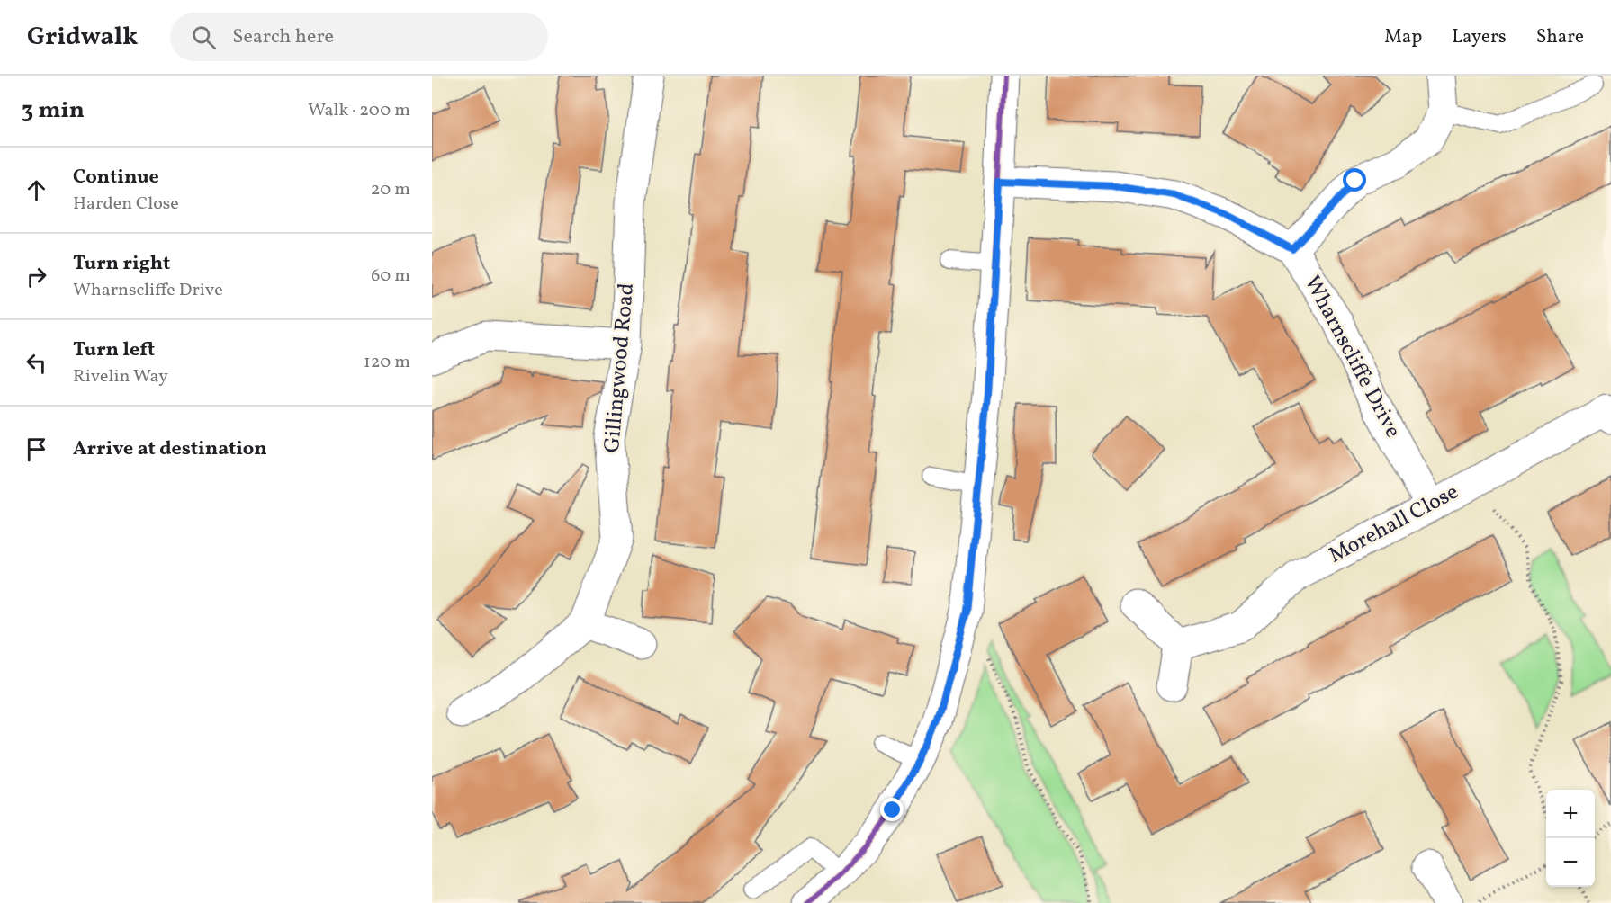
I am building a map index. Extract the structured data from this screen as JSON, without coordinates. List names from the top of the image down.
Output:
{
  "streets": {
    "street": ["Wharnscliffe Drive", "Gillingwood Road", "Morehall Close"]
  },
  "crossings": [
    ["Wharnscliffe Drive", "Morehall Close"]
  ],
  "page": {
    "header": "Gridwalk",
    "search": "Search here",
    "nav": ["Map", "Layers", "Share"],
    "heading": ["3 min", "Walk · 200 m"],
    "list": [
      ["Continue", "Harden Close", "20 m"],
      ["Turn right", "Wharnscliffe Drive", "60 m"],
      ["Turn left", "Rivelin Way", "120 m"],
      "Arrive at destination"
    ],
    "map_buttons": ["+", "−"]
  }
}
